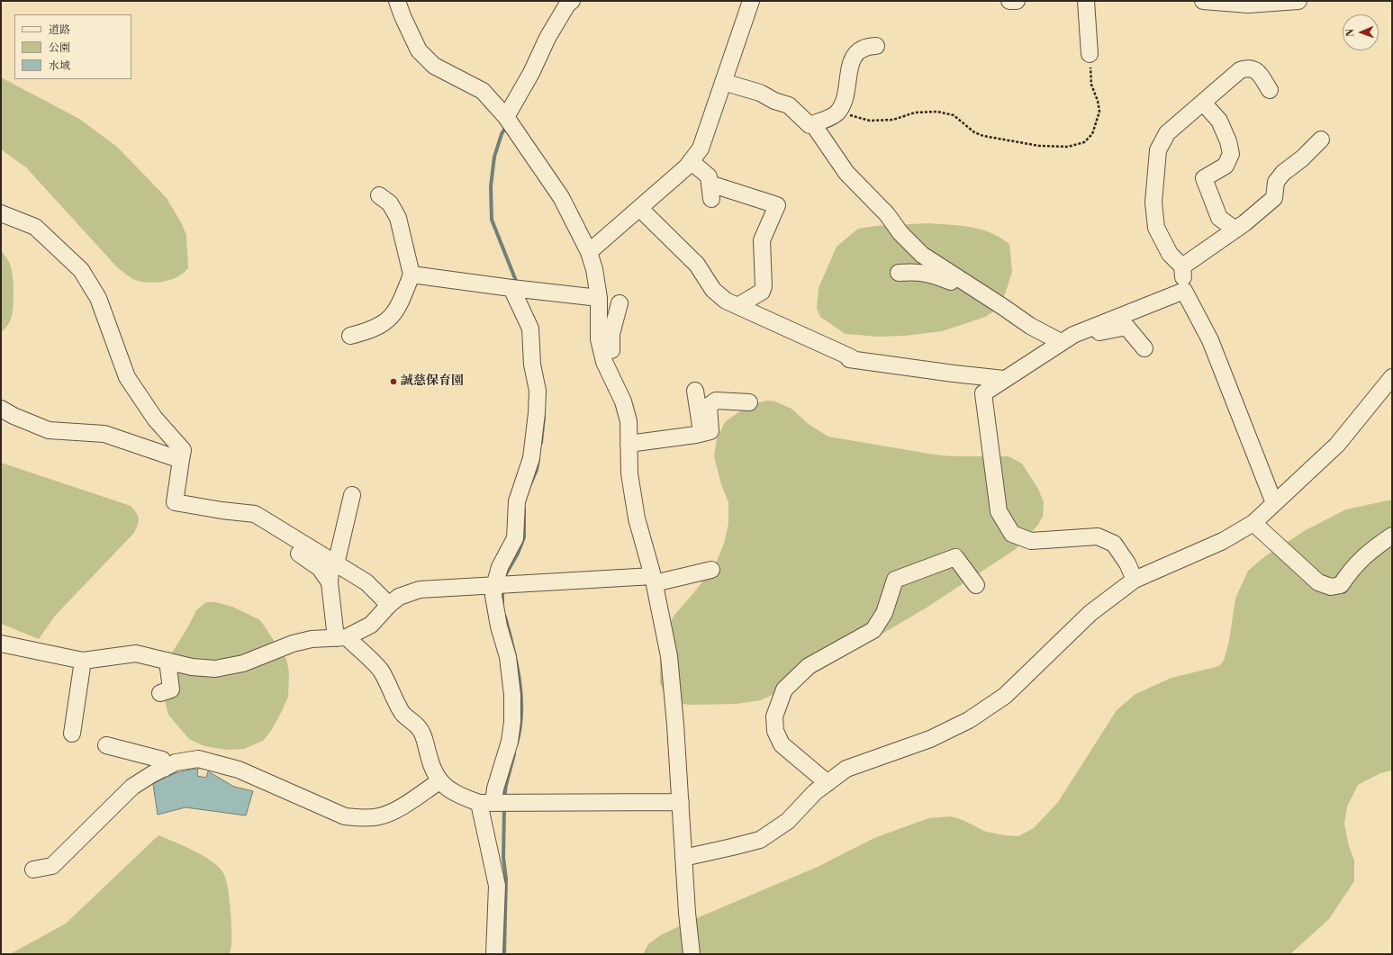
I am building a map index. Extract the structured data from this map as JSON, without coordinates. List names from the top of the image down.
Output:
{
  "places": ["誠慈保育園"],
  "legend": ["道路", "公園", "水域"],
  "north": "left"
}
